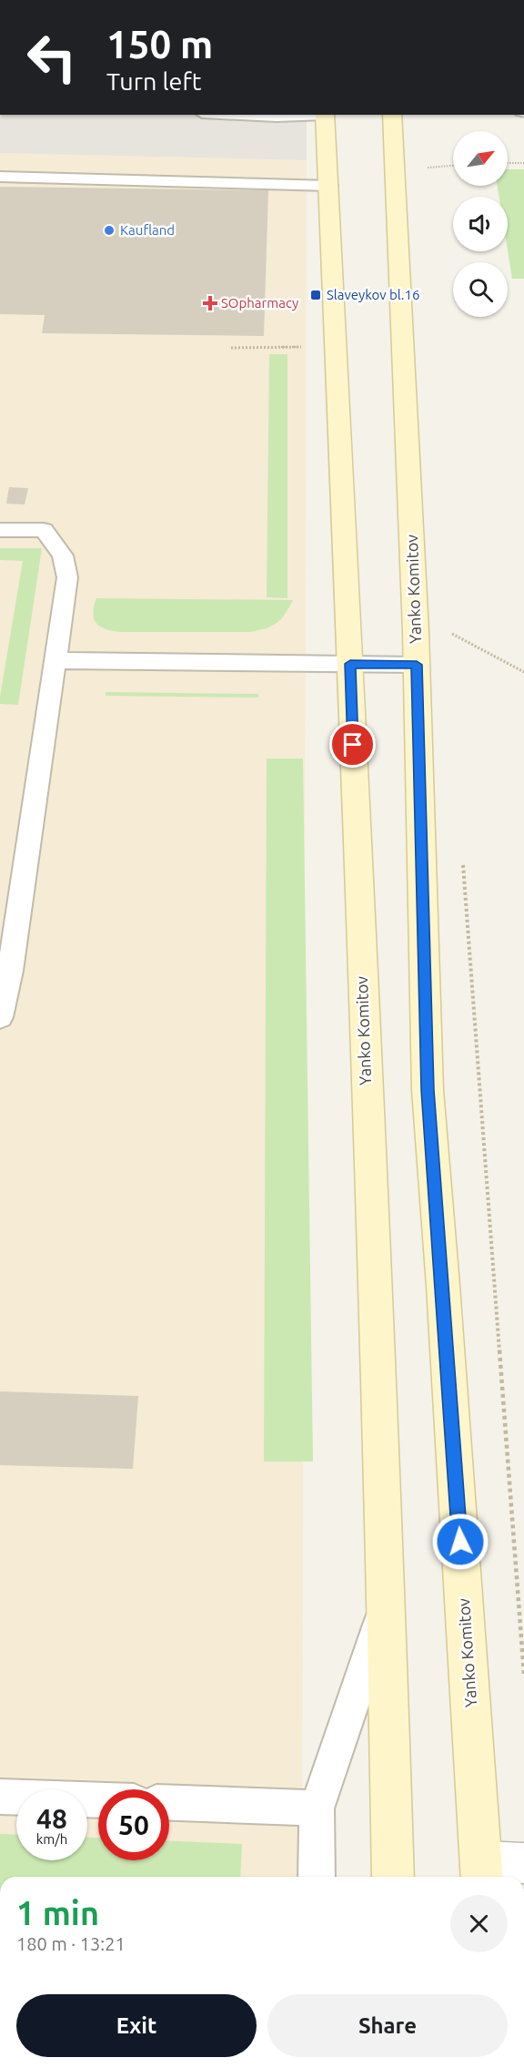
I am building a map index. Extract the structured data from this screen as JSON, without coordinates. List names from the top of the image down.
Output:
{
  "streets": {
    "main road": ["Yanko Komitov"]
  },
  "places": {
    "other": ["Kaufland"],
    "transit": ["Slaveykov bl.16"],
    "health": ["SOpharmacy"]
  },
  "north": "top right",
  "page": {
    "turn": ["150 m", "Turn left"],
    "speed": "48 km/h",
    "limit": "50",
    "heading": ["1 min", "180 m · 13:21"],
    "buttons": ["Exit", "Share"]
  }
}
